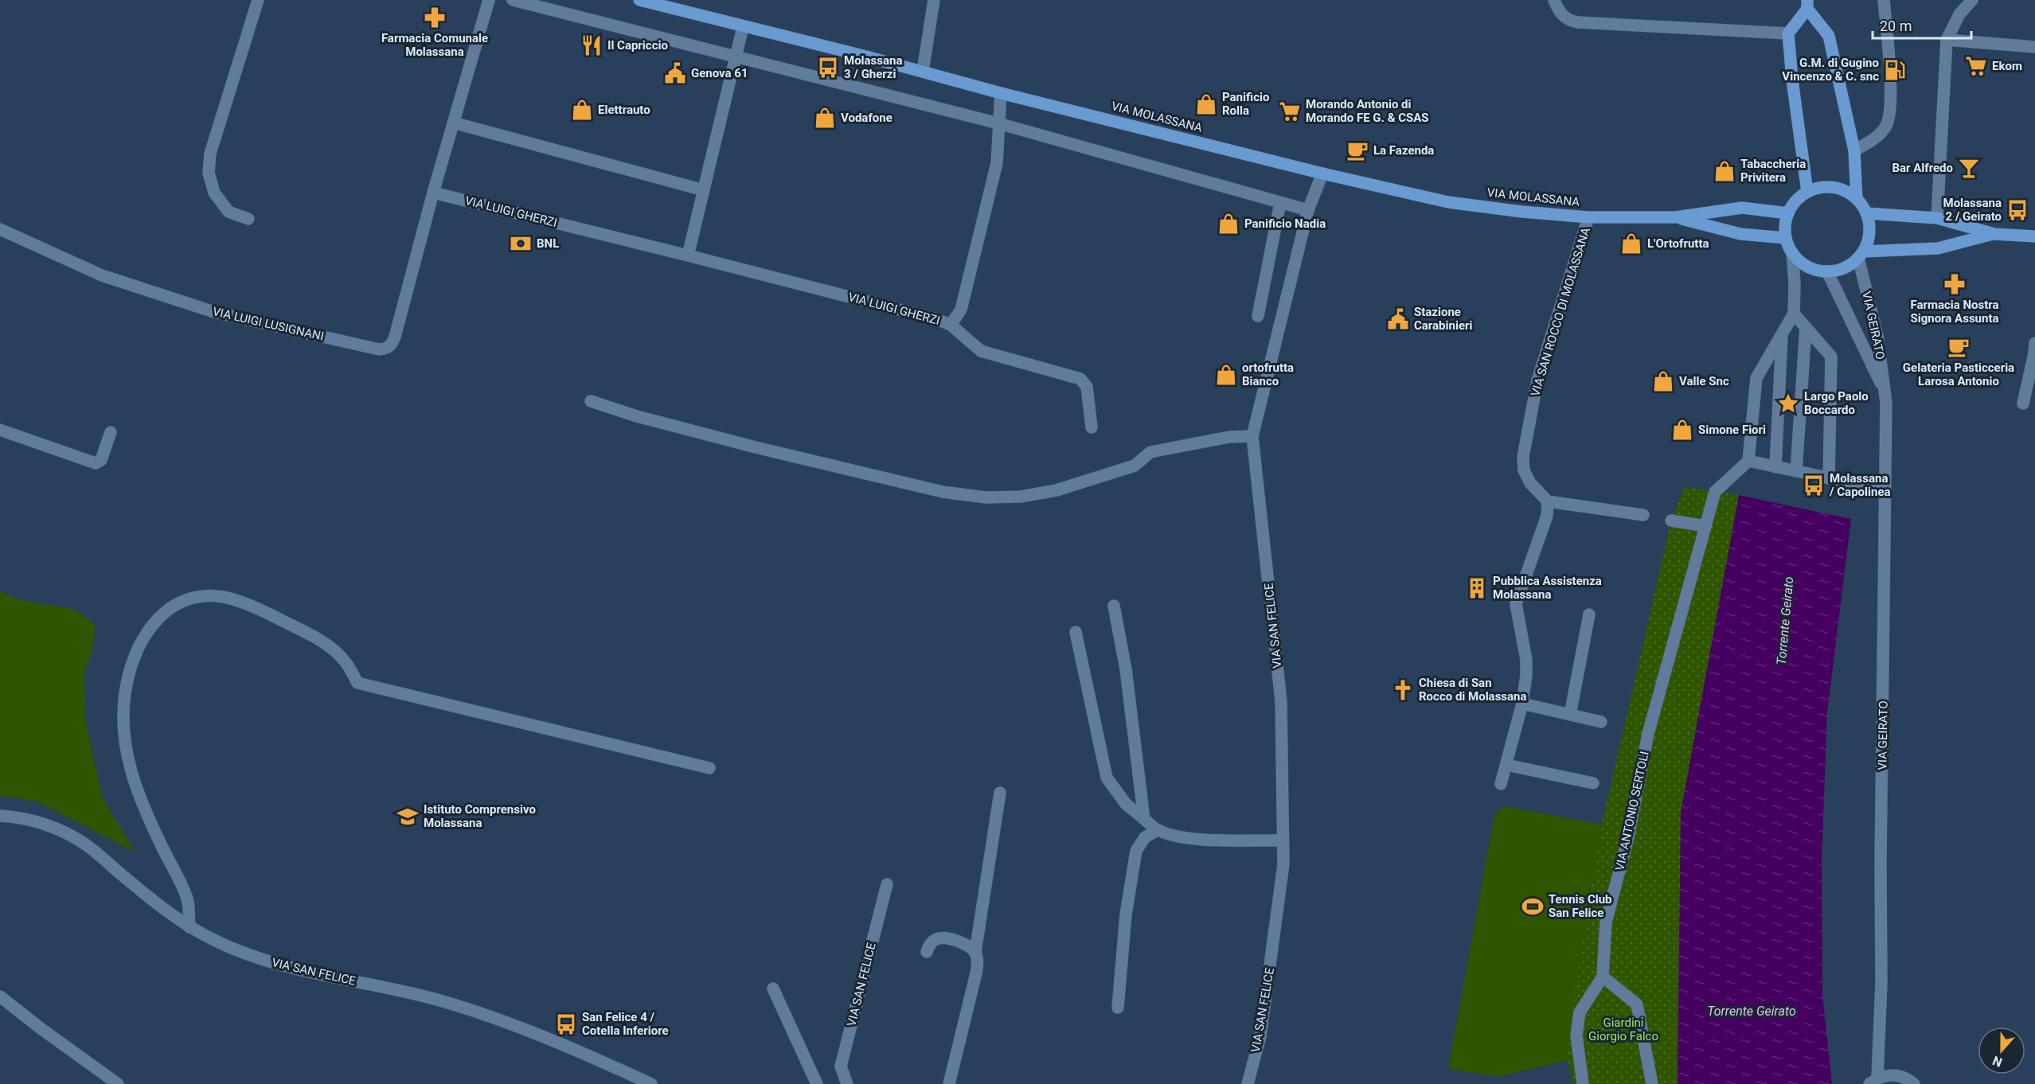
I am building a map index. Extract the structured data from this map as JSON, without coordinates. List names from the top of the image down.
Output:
{
  "streets": {
    "main road": ["VIA MOLASSANA"],
    "street": [
      "VIA LUIGI GHERZI",
      "VIA SAN ROCCO DI MOLASSANA",
      "VIA LUIGI LUSIGNANI",
      "VIA GEIRATO",
      "VIA SAN FELICE",
      "VIA ANTONIO SERTOLI"
    ]
  },
  "crossings": [
    ["VIA MOLASSANA", "VIA LUIGI GHERZI"],
    ["VIA MOLASSANA", "VIA SAN ROCCO DI MOLASSANA"],
    ["VIA MOLASSANA", "VIA GEIRATO"],
    ["VIA MOLASSANA", "VIA SAN FELICE"],
    ["VIA LUIGI GHERZI", "VIA LUIGI LUSIGNANI"]
  ],
  "water": ["Torrente Geirato"],
  "parks": ["Giardini Giorgio Falco"],
  "places": {
    "pharmacy": ["Farmacia Comunale Molassana", "Farmacia Nostra Signora Assunta"],
    "restaurant": ["Il Capriccio"],
    "supermarket": ["Ekom", "Morando Antonio di Morando FE G. & CSAS"],
    "bus stop": [
      "Molassana 3 / Gherzi",
      "Molassana 2 / Geirato",
      "Molassana / Capolinea",
      "San Felice 4 / Cotella Inferiore"
    ],
    "fuel station": ["G.M. di Gugino Vincenzo & C. snc"],
    "public building": ["Genova 61", "Stazione Carabinieri"],
    "shop": [
      "Panificio Rolla",
      "Elettrauto",
      "Vodafone",
      "Tabaccheria Privitera",
      "Panificio Nadia",
      "L'Ortofrutta",
      "ortofrutta Bianco",
      "Valle Snc",
      "Simone Fiori"
    ],
    "cafe": ["La Fazenda", "Gelateria Pasticceria Larosa Antonio"],
    "bar": ["Bar Alfredo"],
    "bank": ["BNL"],
    "place": ["Largo Paolo Boccardo"],
    "building": ["Pubblica Assistenza Molassana"],
    "church": ["Chiesa di San Rocco di Molassana"],
    "school or university": ["Istituto Comprensivo Molassana"],
    "sports": ["Tennis Club San Felice"]
  },
  "scale_bar": "20 m",
  "north": "bottom"
}
